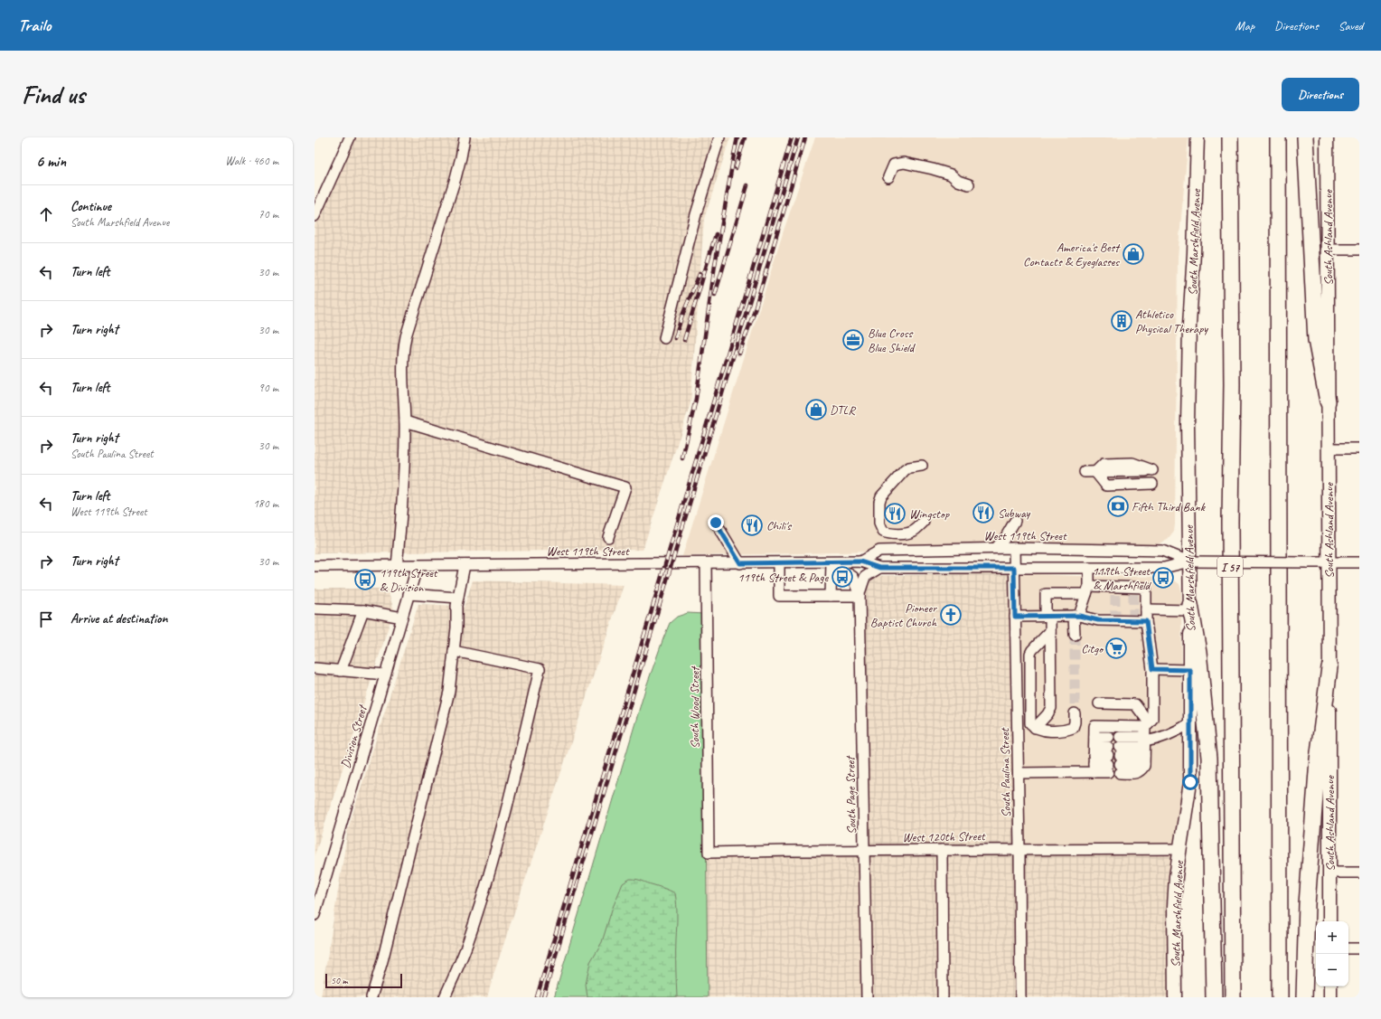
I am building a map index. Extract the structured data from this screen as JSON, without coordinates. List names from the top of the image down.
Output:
{
  "streets": {
    "highway": ["I 57"],
    "main road": ["South Ashland Avenue", "South Marshfield Avenue"],
    "street": [
      "West 119th Street",
      "South Wood Street",
      "Division Street",
      "South Paulina Street",
      "South Page Street",
      "West 120th Street"
    ]
  },
  "crossings": [
    ["South Ashland Avenue", "West 119th Street"],
    ["South Marshfield Avenue", "West 119th Street"],
    ["South Marshfield Avenue", "West 120th Street"],
    ["West 119th Street", "South Wood Street"],
    ["West 119th Street", "Division Street"],
    ["West 119th Street", "South Paulina Street"],
    ["West 119th Street", "South Page Street"],
    ["South Wood Street", "West 120th Street"],
    ["South Paulina Street", "West 120th Street"],
    ["South Page Street", "West 120th Street"]
  ],
  "places": {
    "shop": ["America's Best Contacts & Eyeglasses", "DTLR"],
    "building": ["Athletico Physical Therapy"],
    "office": ["Blue Cross Blue Shield"],
    "bank": ["Fifth Third Bank"],
    "restaurant": ["Subway", "Wingstop", "Chili's"],
    "bus stop": ["119th Street & Page", "119th Street & Marshfield", "119th Street & Division"],
    "church": ["Pioneer Baptist Church"],
    "supermarket": ["Citgo"]
  },
  "scale_bar": "50 m",
  "page": {
    "header": "Trailo",
    "nav": ["Map", "Directions", "Saved"],
    "buttons": "Directions",
    "title": "Find us",
    "heading": ["6 min", "Walk · 460 m"],
    "list": [
      ["Continue", "South Marshfield Avenue", "70 m"],
      ["Turn left", "30 m"],
      ["Turn right", "30 m"],
      ["Turn left", "90 m"],
      ["Turn right", "South Paulina Street", "30 m"],
      ["Turn left", "West 119th Street", "180 m"],
      ["Turn right", "30 m"],
      "Arrive at destination"
    ],
    "map_buttons": ["+", "−"],
    "scale": "50 m"
  }
}
